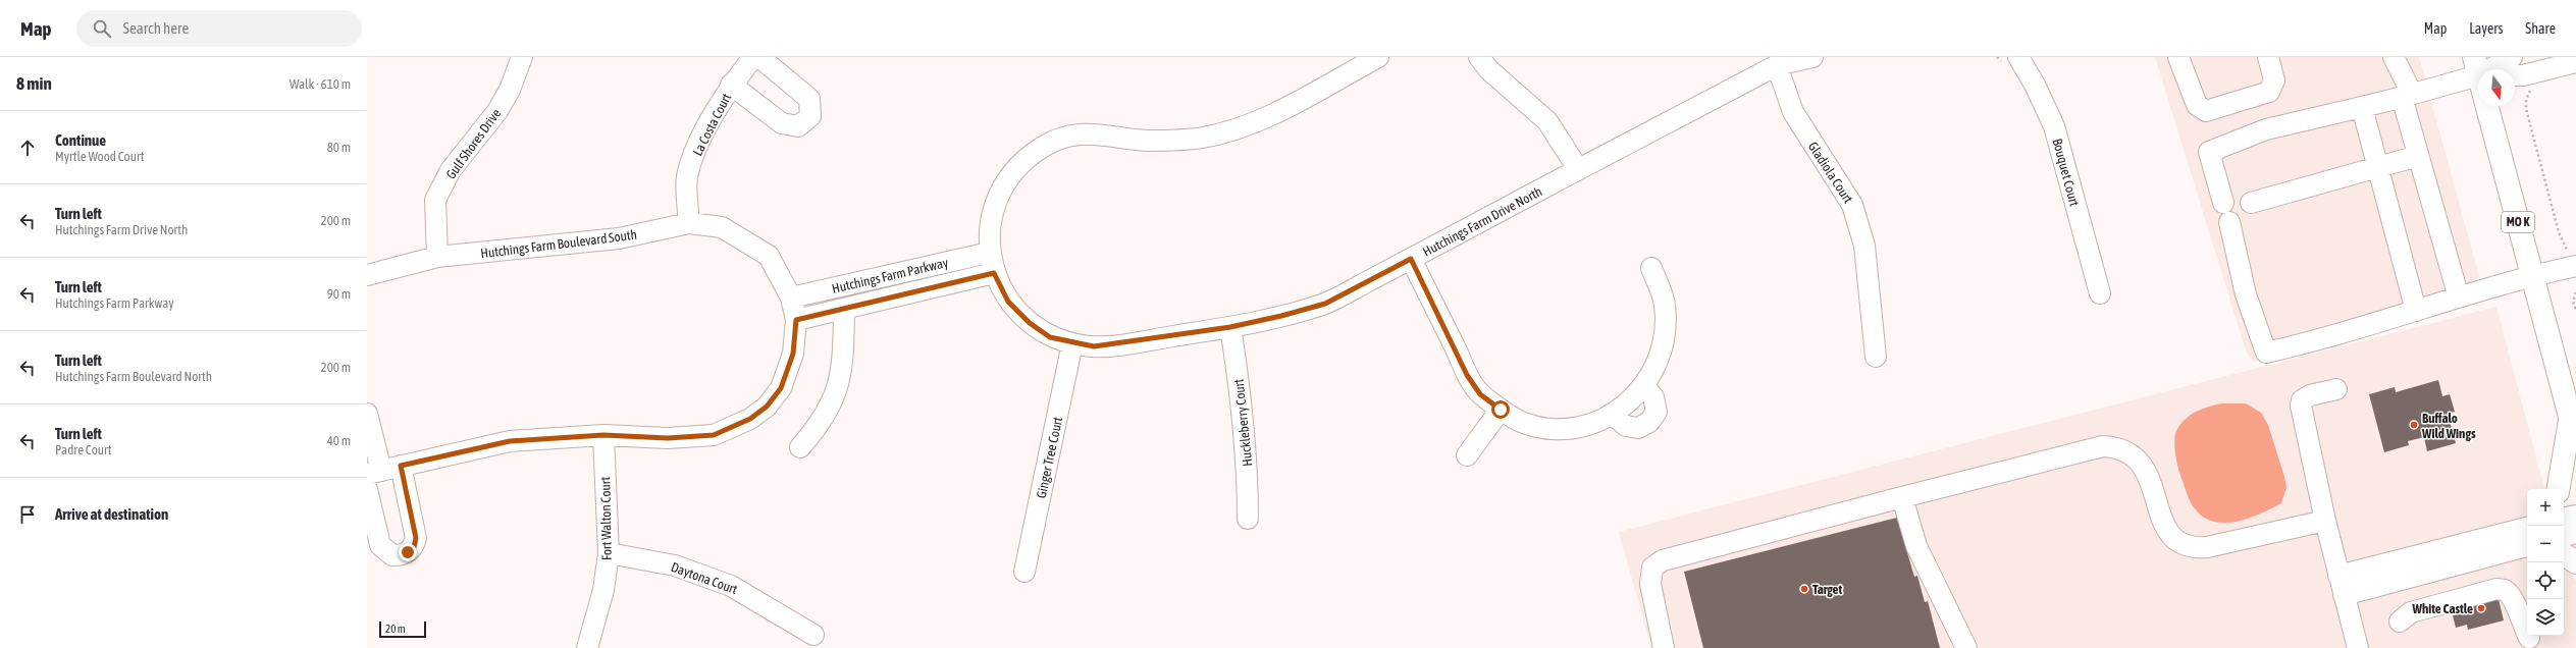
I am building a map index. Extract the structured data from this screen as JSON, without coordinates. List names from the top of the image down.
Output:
{
  "streets": {
    "main road": ["MO K"],
    "street": [
      "La Costa Court",
      "Gulf Shores Drive",
      "Gladiola Court",
      "Bouquet Court",
      "Hutchings Farm Drive North",
      "Hutchings Farm Boulevard South",
      "Hutchings Farm Parkway",
      "Huckleberry Court",
      "Ginger Tree Court",
      "Fort Walton Court",
      "Daytona Court"
    ]
  },
  "crossings": [
    ["La Costa Court", "Hutchings Farm Boulevard South"],
    ["Gulf Shores Drive", "Hutchings Farm Boulevard South"],
    ["Gladiola Court", "Hutchings Farm Drive North"],
    ["Hutchings Farm Drive North", "Hutchings Farm Parkway"],
    ["Hutchings Farm Drive North", "Huckleberry Court"],
    ["Hutchings Farm Drive North", "Ginger Tree Court"],
    ["Hutchings Farm Boulevard South", "Hutchings Farm Parkway"],
    ["Hutchings Farm Boulevard South", "Fort Walton Court"],
    ["Fort Walton Court", "Daytona Court"]
  ],
  "places": ["Buffalo Wild Wings", "Target", "White Castle"],
  "scale_bar": "20 m",
  "north": "bottom",
  "page": {
    "header": "Map",
    "search": "Search here",
    "nav": ["Map", "Layers", "Share"],
    "heading": ["8 min", "Walk · 610 m"],
    "list": [
      ["Continue", "Myrtle Wood Court", "80 m"],
      ["Turn left", "Hutchings Farm Drive North", "200 m"],
      ["Turn left", "Hutchings Farm Parkway", "90 m"],
      ["Turn left", "Hutchings Farm Boulevard North", "200 m"],
      ["Turn left", "Padre Court", "40 m"],
      "Arrive at destination"
    ],
    "map_buttons": ["+", "−"],
    "scale": "20 m"
  }
}
